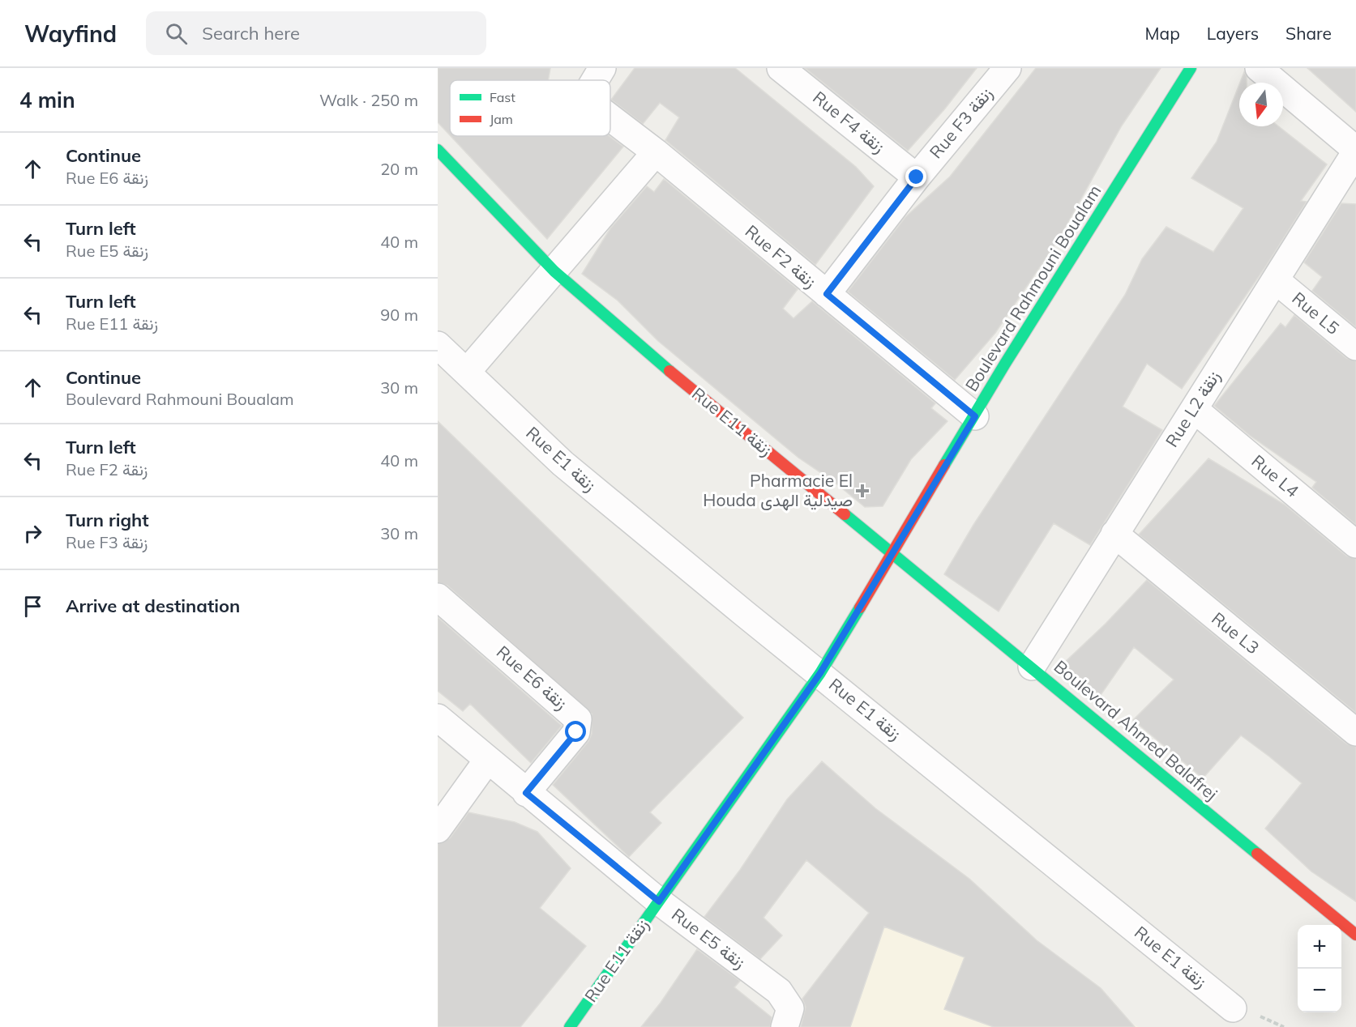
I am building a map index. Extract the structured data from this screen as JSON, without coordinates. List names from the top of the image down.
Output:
{
  "streets": {
    "street": [
      "Rue F4 زنقة",
      "Rue F3 زنقة",
      "Rue F2 زنقة",
      "Boulevard Rahmouni Boualam",
      "Rue L5",
      "Rue L2 زنقة",
      "Rue E11 زنقة",
      "Rue E1 زنقة",
      "Rue L4",
      "Rue L3",
      "Rue E6 زنقة",
      "Boulevard Ahmed Balafrej",
      "Rue E5 زنقة"
    ]
  },
  "crossings": [
    ["Rue F4 زنقة", "Rue F3 زنقة"],
    ["Rue F3 زنقة", "Rue F2 زنقة"],
    ["Rue F2 زنقة", "Boulevard Rahmouni Boualam"],
    ["Boulevard Rahmouni Boualam", "Rue E11 زنقة"],
    ["Boulevard Rahmouni Boualam", "Boulevard Ahmed Balafrej"],
    ["Rue L5", "Rue L2 زنقة"],
    ["Rue L2 زنقة", "Rue L4"],
    ["Rue L2 زنقة", "Rue L3"],
    ["Rue L2 زنقة", "Boulevard Ahmed Balafrej"],
    ["Rue E11 زنقة", "Rue E1 زنقة"],
    ["Rue E11 زنقة", "Boulevard Ahmed Balafrej"],
    ["Rue E11 زنقة", "Rue E5 زنقة"],
    ["Rue E6 زنقة", "Rue E5 زنقة"]
  ],
  "places": {
    "health": ["Pharmacie El Houda صيدلية الهدى"]
  },
  "legend": ["Fast", "Jam"],
  "north": "bottom",
  "page": {
    "header": "Wayfind",
    "search": "Search here",
    "nav": ["Map", "Layers", "Share"],
    "heading": ["4 min", "Walk · 250 m"],
    "list": [
      ["Continue", "Rue E6 زنقة", "20 m"],
      ["Turn left", "Rue E5 زنقة", "40 m"],
      ["Turn left", "Rue E11 زنقة", "90 m"],
      ["Continue", "Boulevard Rahmouni Boualam", "30 m"],
      ["Turn left", "Rue F2 زنقة", "40 m"],
      ["Turn right", "Rue F3 زنقة", "30 m"],
      "Arrive at destination"
    ],
    "map_buttons": ["+", "−"]
  }
}
